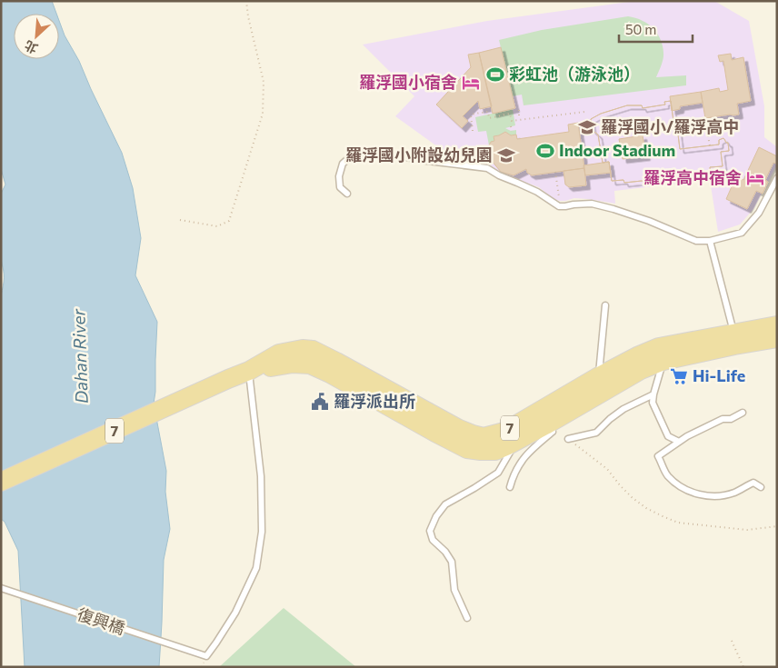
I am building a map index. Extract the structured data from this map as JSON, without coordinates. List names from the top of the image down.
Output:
{
  "streets": {
    "main road": ["7"],
    "lane": ["復興橋"]
  },
  "crossings": [
    ["7", "復興橋"]
  ],
  "water": ["Dahan River"],
  "places": {
    "sports": ["彩虹池（游泳池）", "Indoor Stadium"],
    "hotel": ["羅浮國小宿舍", "羅浮高中宿舍"],
    "school or university": ["羅浮國小/羅浮高中", "羅浮國小附設幼兒園"],
    "supermarket": ["Hi-Life"],
    "public building": ["羅浮派出所"]
  },
  "scale_bar": "50 m",
  "north": "bottom left"
}
